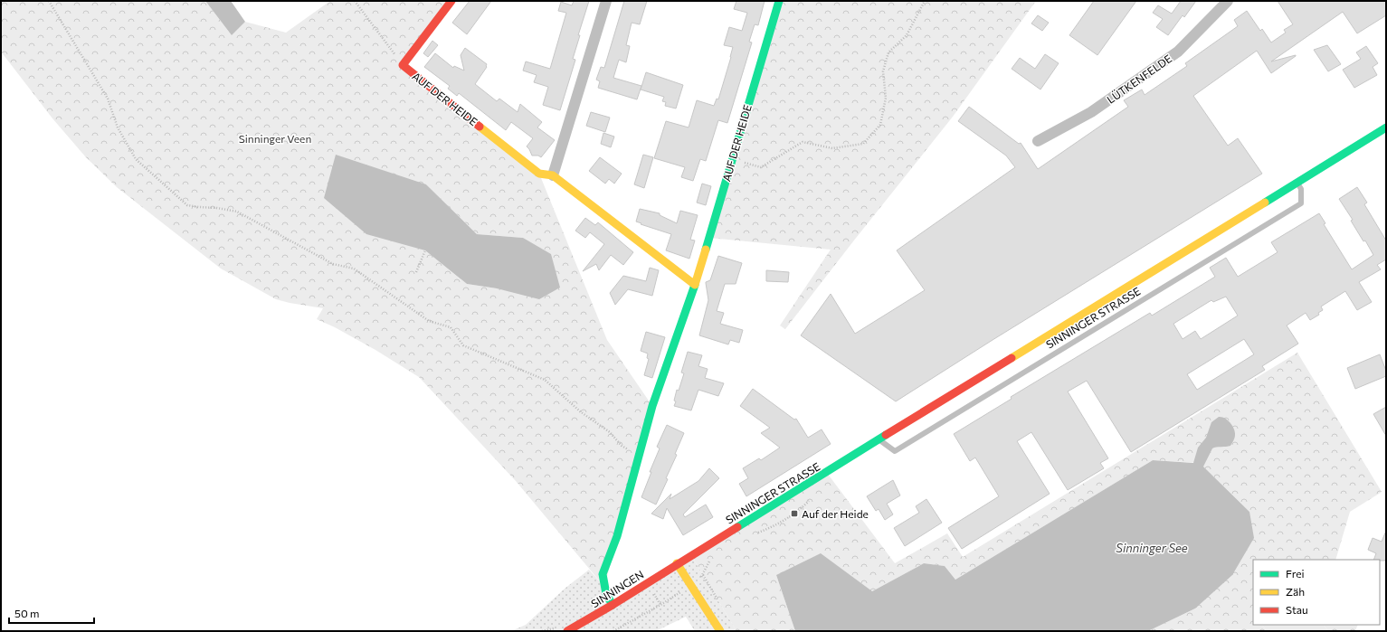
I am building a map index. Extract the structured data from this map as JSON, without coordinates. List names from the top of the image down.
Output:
{
  "streets": {
    "street": [
      "LÜTKENFELDE",
      "AUF DER HEIDE",
      "SINNINGER STRASSE",
      "SINNINGEN"
    ]
  },
  "crossings": [
    ["AUF DER HEIDE", "SINNINGEN"],
    ["SINNINGER STRASSE", "SINNINGEN"]
  ],
  "water": ["Sinninger See"],
  "parks": ["Sinninger Veen"],
  "places": {
    "transit": ["Auf der Heide"]
  },
  "legend": ["Frei", "Zäh", "Stau"],
  "scale_bar": "50 m"
}
